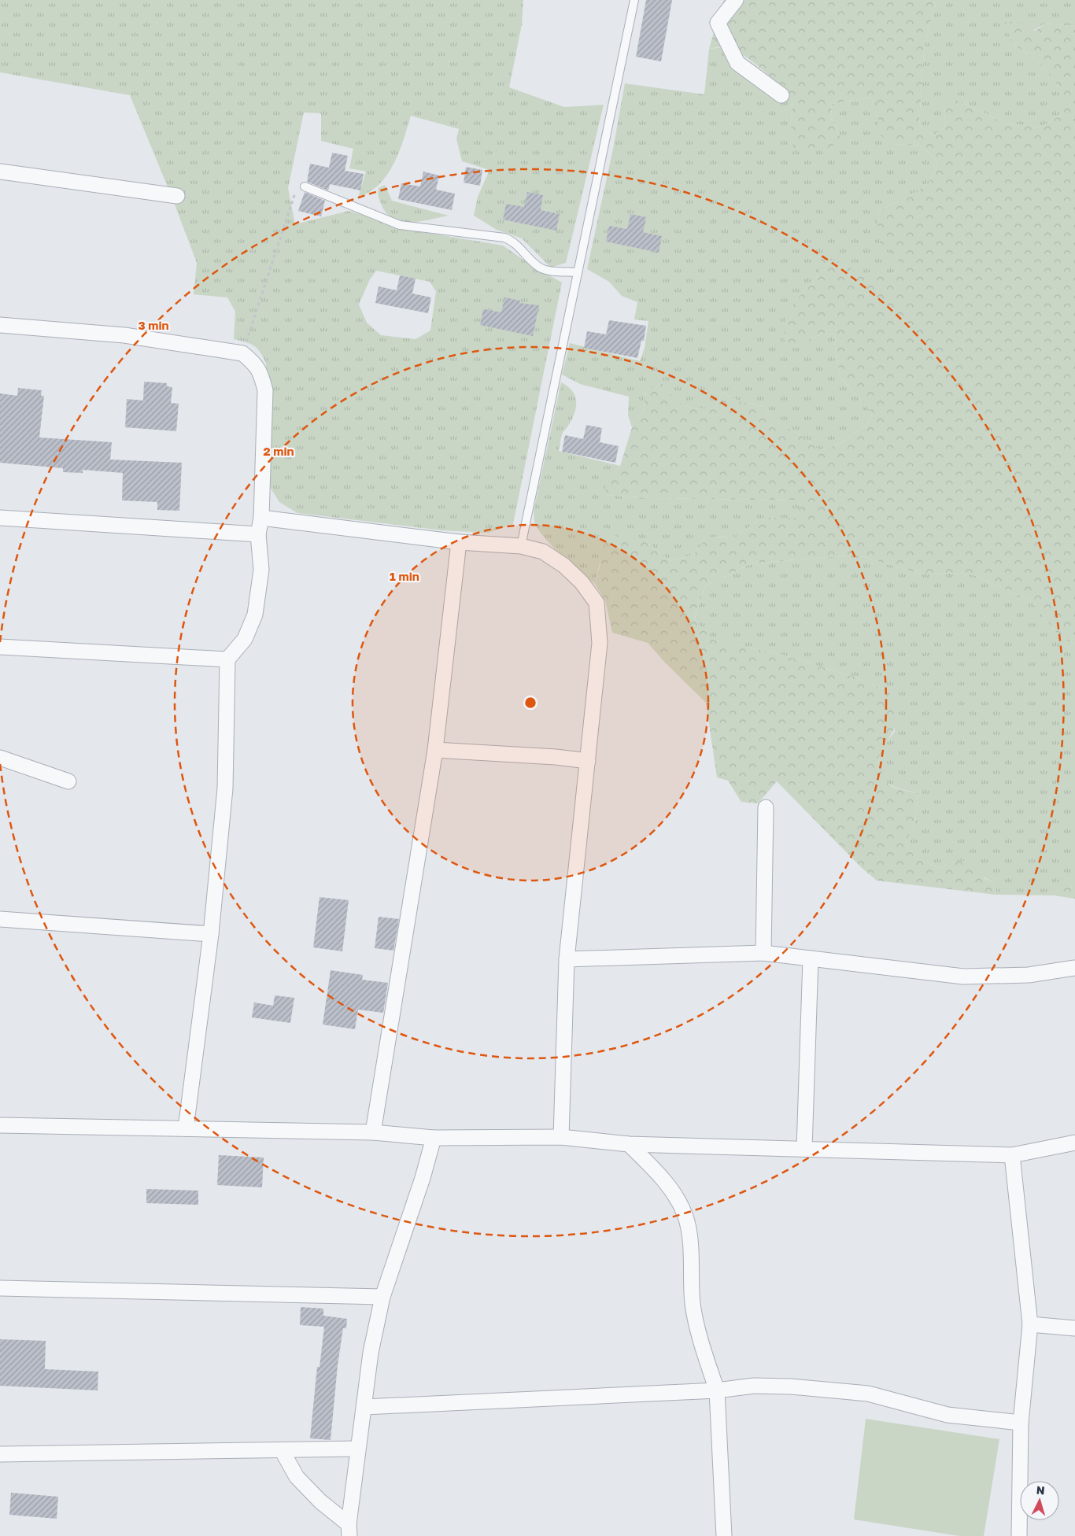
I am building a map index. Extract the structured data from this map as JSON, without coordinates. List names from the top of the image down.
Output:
{
  "north": "top",
  "rings": ["3 min", "2 min", "1 min"]
}
